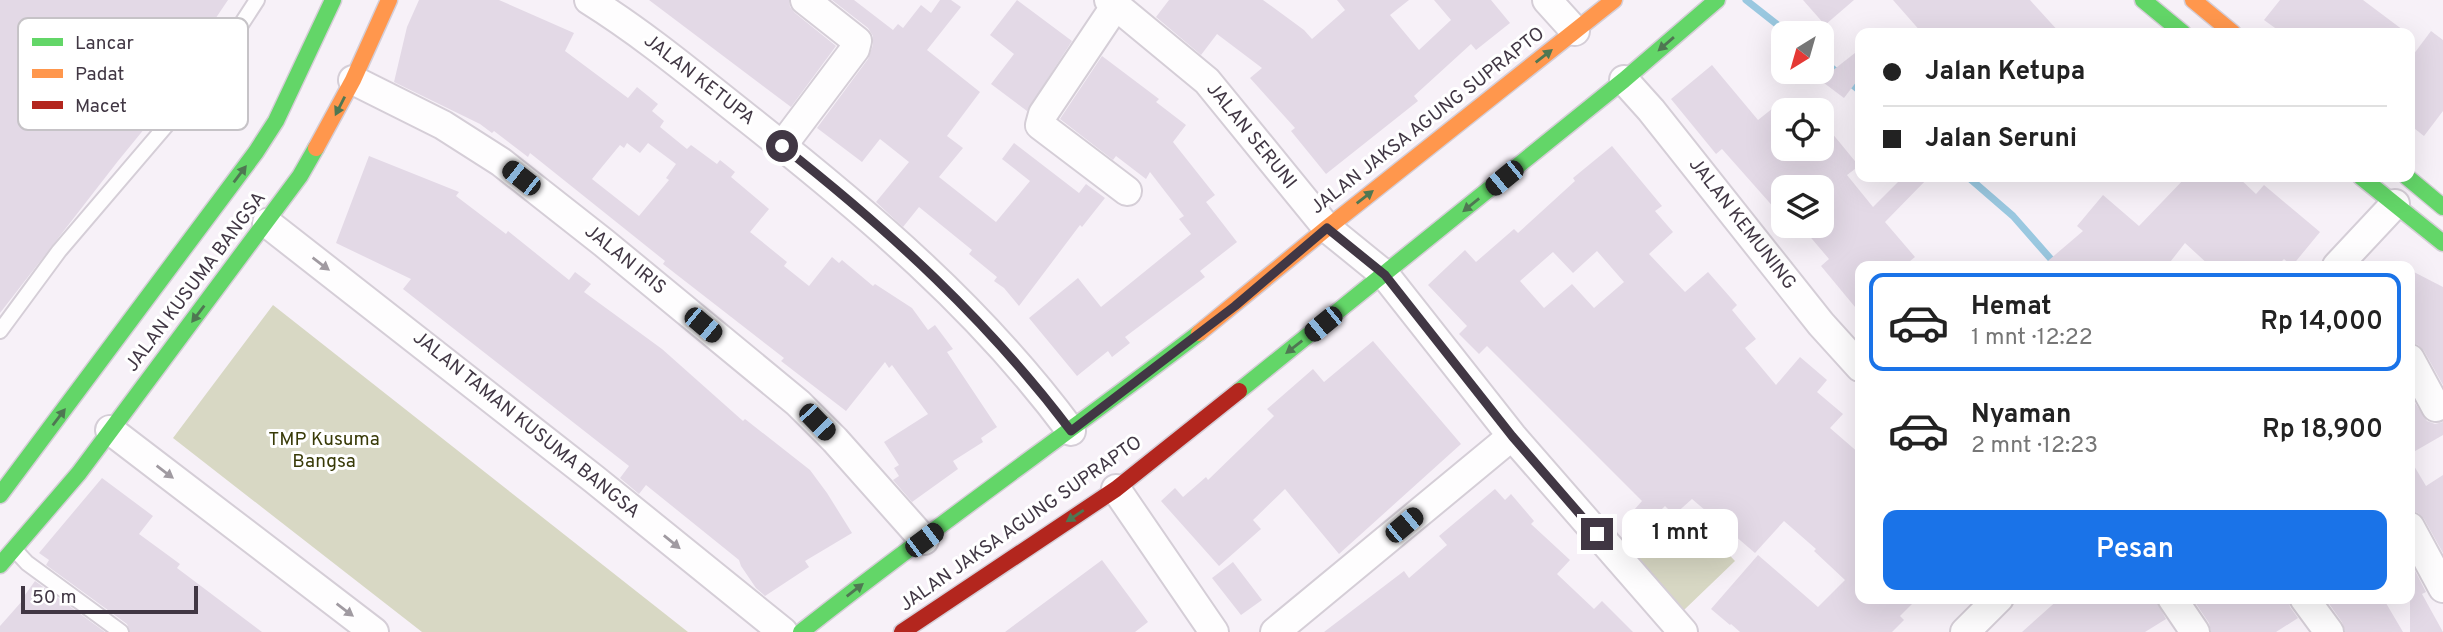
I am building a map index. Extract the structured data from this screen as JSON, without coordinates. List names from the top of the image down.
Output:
{
  "streets": {
    "main road": ["JALAN JAKSA AGUNG SUPRAPTO", "JALAN KUSUMA BANGSA"],
    "street": [
      "JALAN KETUPA",
      "JALAN SERUNI",
      "JALAN KEMUNING",
      "JALAN IRIS",
      "JALAN TAMAN KUSUMA BANGSA"
    ]
  },
  "crossings": [
    ["JALAN KETUPA", "JALAN JAKSA AGUNG SUPRAPTO"],
    ["JALAN JAKSA AGUNG SUPRAPTO", "JALAN SERUNI"],
    ["JALAN JAKSA AGUNG SUPRAPTO", "JALAN KEMUNING"],
    ["JALAN JAKSA AGUNG SUPRAPTO", "JALAN IRIS"],
    ["JALAN IRIS", "JALAN KUSUMA BANGSA"],
    ["JALAN KUSUMA BANGSA", "JALAN TAMAN KUSUMA BANGSA"]
  ],
  "one_way": ["JALAN TAMAN KUSUMA BANGSA"],
  "parks": ["TMP Kusuma Bangsa"],
  "legend": ["Lancar", "Padat", "Macet"],
  "scale_bar": "50 m",
  "north": "bottom left",
  "page": {
    "banner": ["Jalan Ketupa", "Jalan Seruni"],
    "list": [
      {
        "name": "Hemat",
        "note": "1 mnt · 12:22",
        "value": "Rp 14,000"
      },
      {
        "name": "Nyaman",
        "note": "2 mnt · 12:23",
        "value": "Rp 18,900"
      }
    ],
    "buttons": "Pesan",
    "bubble": "1 mnt",
    "scale": "50 m"
  }
}
